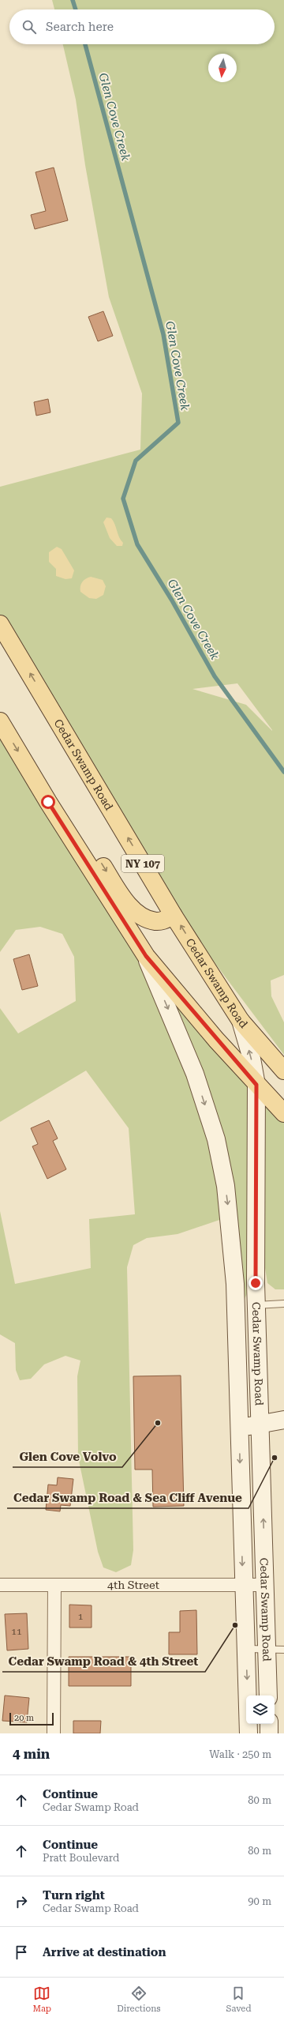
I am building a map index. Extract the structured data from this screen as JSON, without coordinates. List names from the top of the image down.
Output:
{
  "streets": {
    "main road": ["Cedar Swamp Road", "NY 107"],
    "street": ["4th Street"]
  },
  "crossings": [
    ["Cedar Swamp Road", "NY 107"],
    ["Cedar Swamp Road", "4th Street"]
  ],
  "water": ["Glen Cove Creek"],
  "places": ["Glen Cove Volvo", "Cedar Swamp Road & Sea Cliff Avenue", "Cedar Swamp Road & 4th Street"],
  "house_numbers": ["1", "11"],
  "scale_bar": "20 m",
  "north": "bottom",
  "page": {
    "search": "Search here",
    "scale": "20 m",
    "heading": ["4 min", "Walk · 250 m"],
    "list": [
      ["Continue", "Cedar Swamp Road", "80 m"],
      ["Continue", "Pratt Boulevard", "80 m"],
      ["Turn right", "Cedar Swamp Road", "90 m"],
      "Arrive at destination"
    ],
    "nav": ["Map", "Directions", "Saved"]
  }
}
